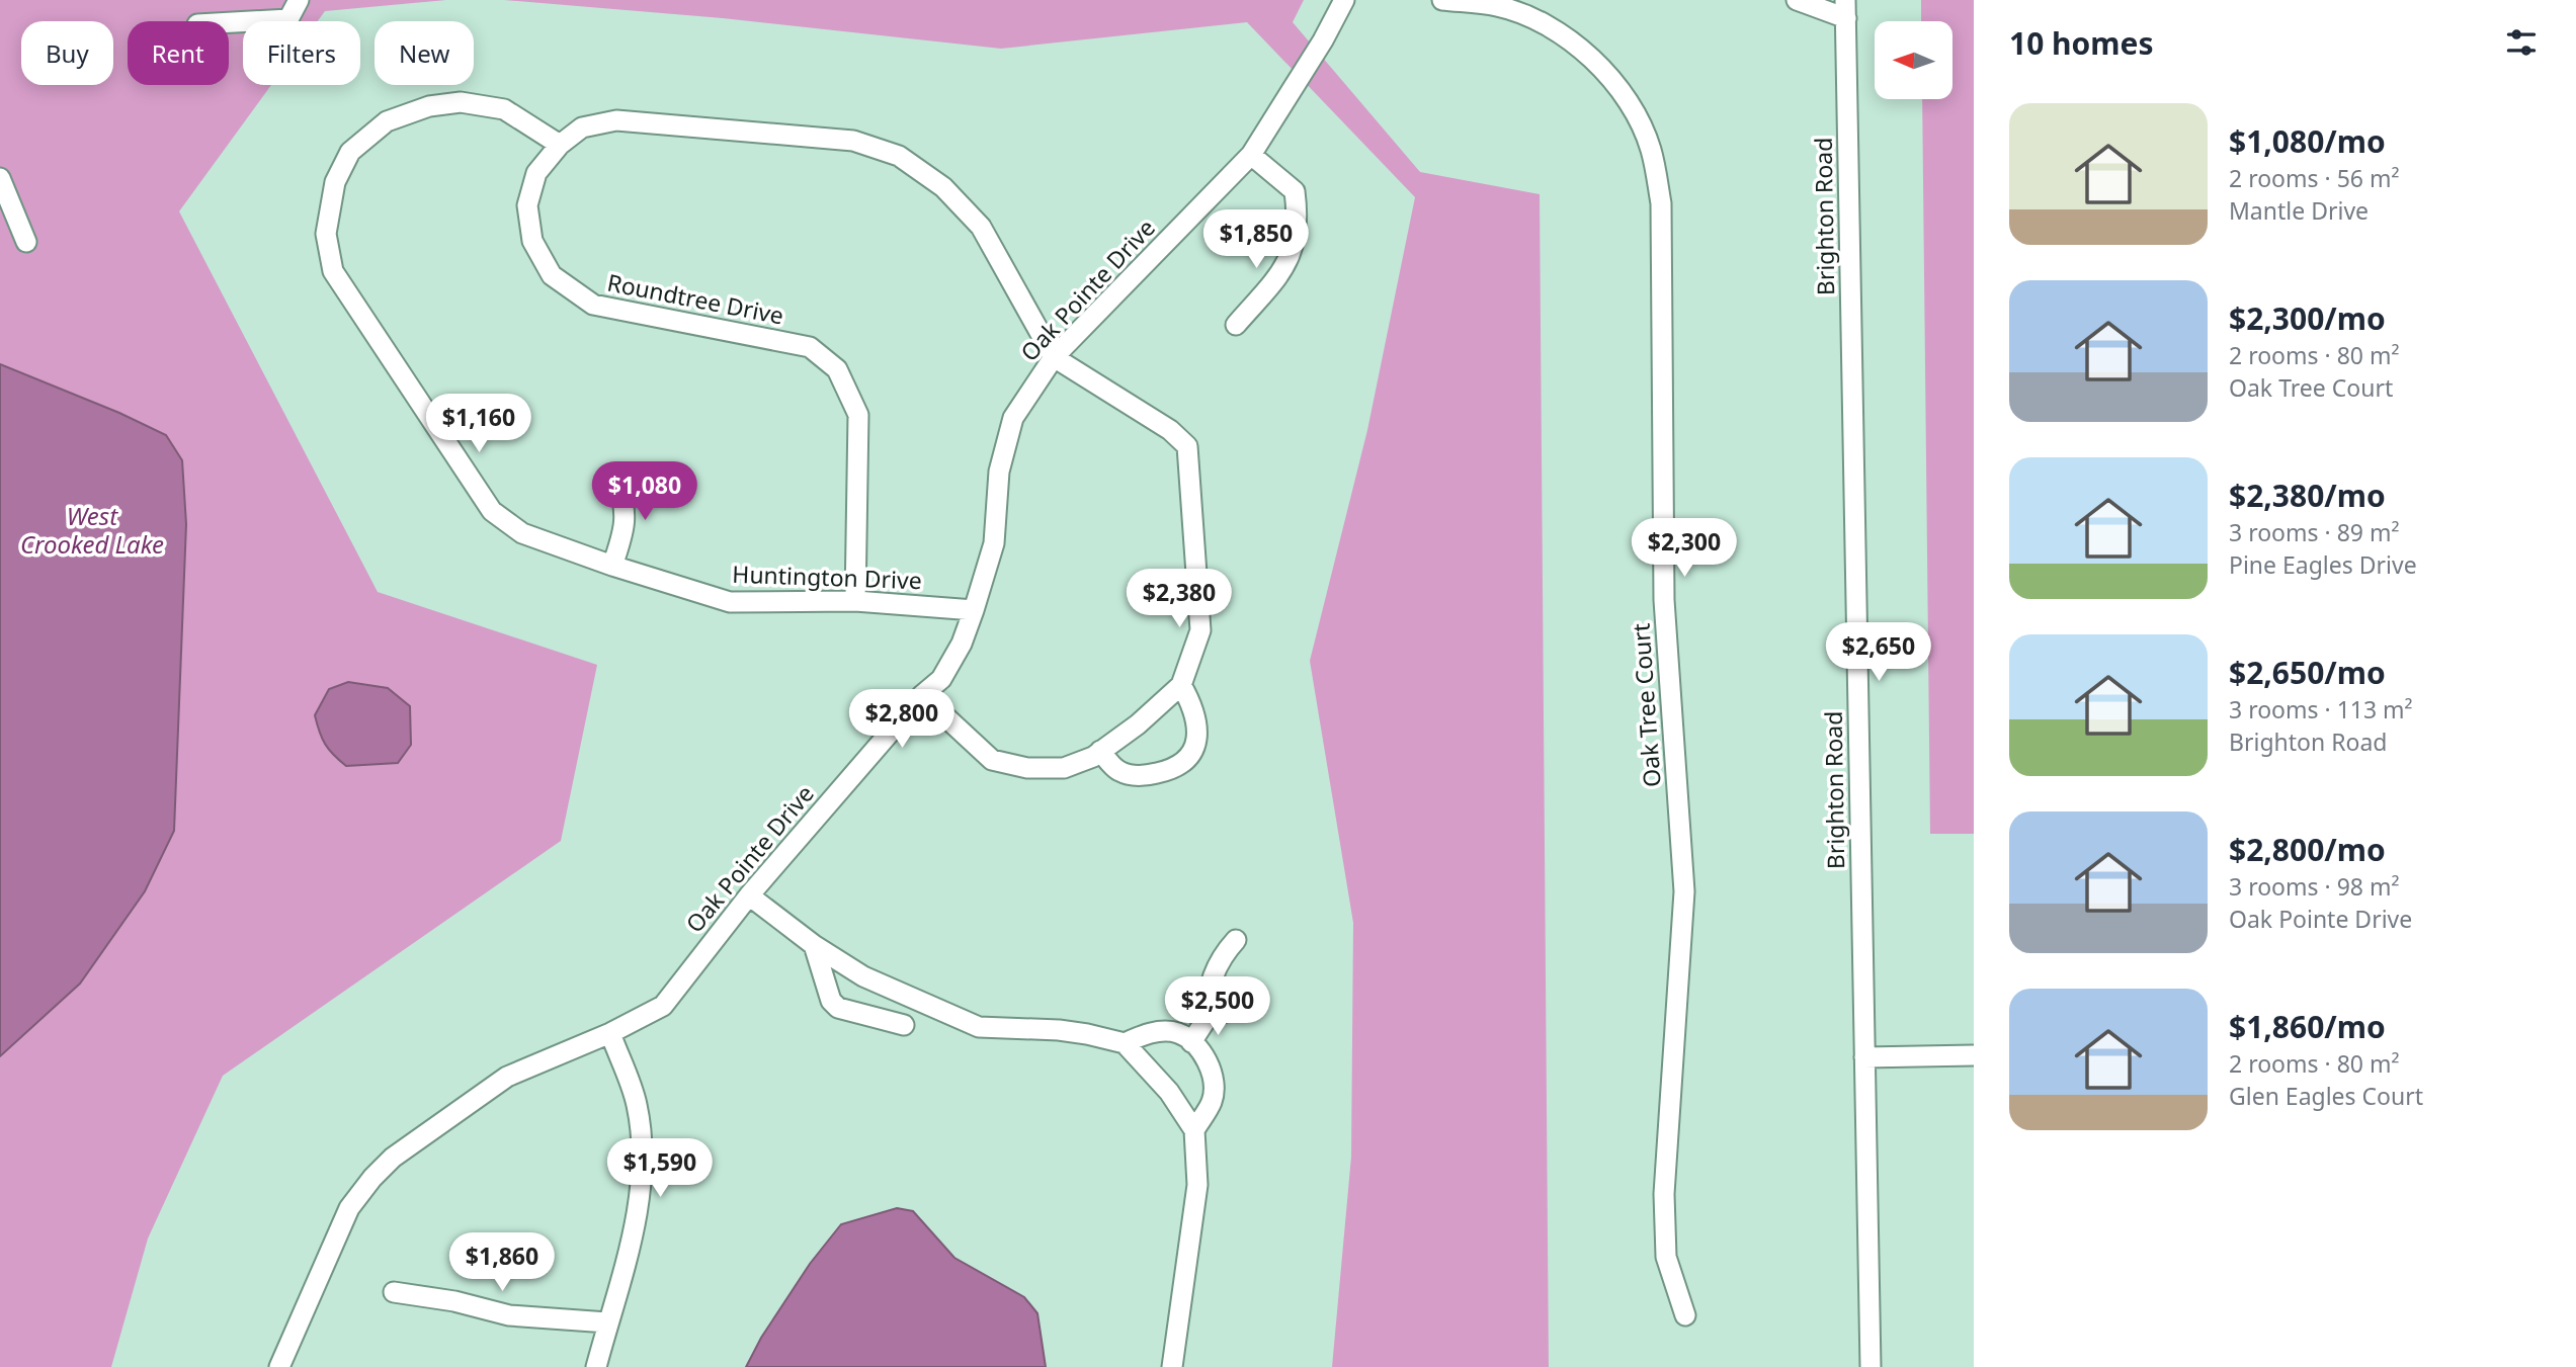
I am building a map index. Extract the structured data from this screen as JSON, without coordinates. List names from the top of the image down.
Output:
{
  "streets": {
    "street": [
      "Brighton Road",
      "Oak Pointe Drive",
      "Roundtree Drive",
      "Huntington Drive",
      "Oak Tree Court"
    ]
  },
  "crossings": [
    ["Oak Pointe Drive", "Roundtree Drive"],
    ["Oak Pointe Drive", "Huntington Drive"],
    ["Roundtree Drive", "Huntington Drive"]
  ],
  "water": ["West Crooked Lake"],
  "north": "left",
  "page": {
    "heading": "10 homes",
    "chip": [
      "Buy",
      "Rent",
      "Filters",
      "New"
    ],
    "list": [
      {
        "name": "$1,080/mo",
        "note": "2 rooms · 56 m² · Mantle Drive"
      },
      {
        "name": "$2,300/mo",
        "note": "2 rooms · 80 m² · Oak Tree Court"
      },
      {
        "name": "$2,380/mo",
        "note": "3 rooms · 89 m² · Pine Eagles Drive"
      },
      {
        "name": "$2,650/mo",
        "note": "3 rooms · 113 m² · Brighton Road"
      },
      {
        "name": "$2,800/mo",
        "note": "3 rooms · 98 m² · Oak Pointe Drive"
      },
      {
        "name": "$1,860/mo",
        "note": "2 rooms · 80 m² · Glen Eagles Court"
      }
    ],
    "price": [
      "$1,850",
      "$1,160",
      "$1,080",
      "$2,300",
      "$2,380",
      "$2,650",
      "$2,800",
      "$2,500",
      "$1,590",
      "$1,860"
    ]
  }
}
